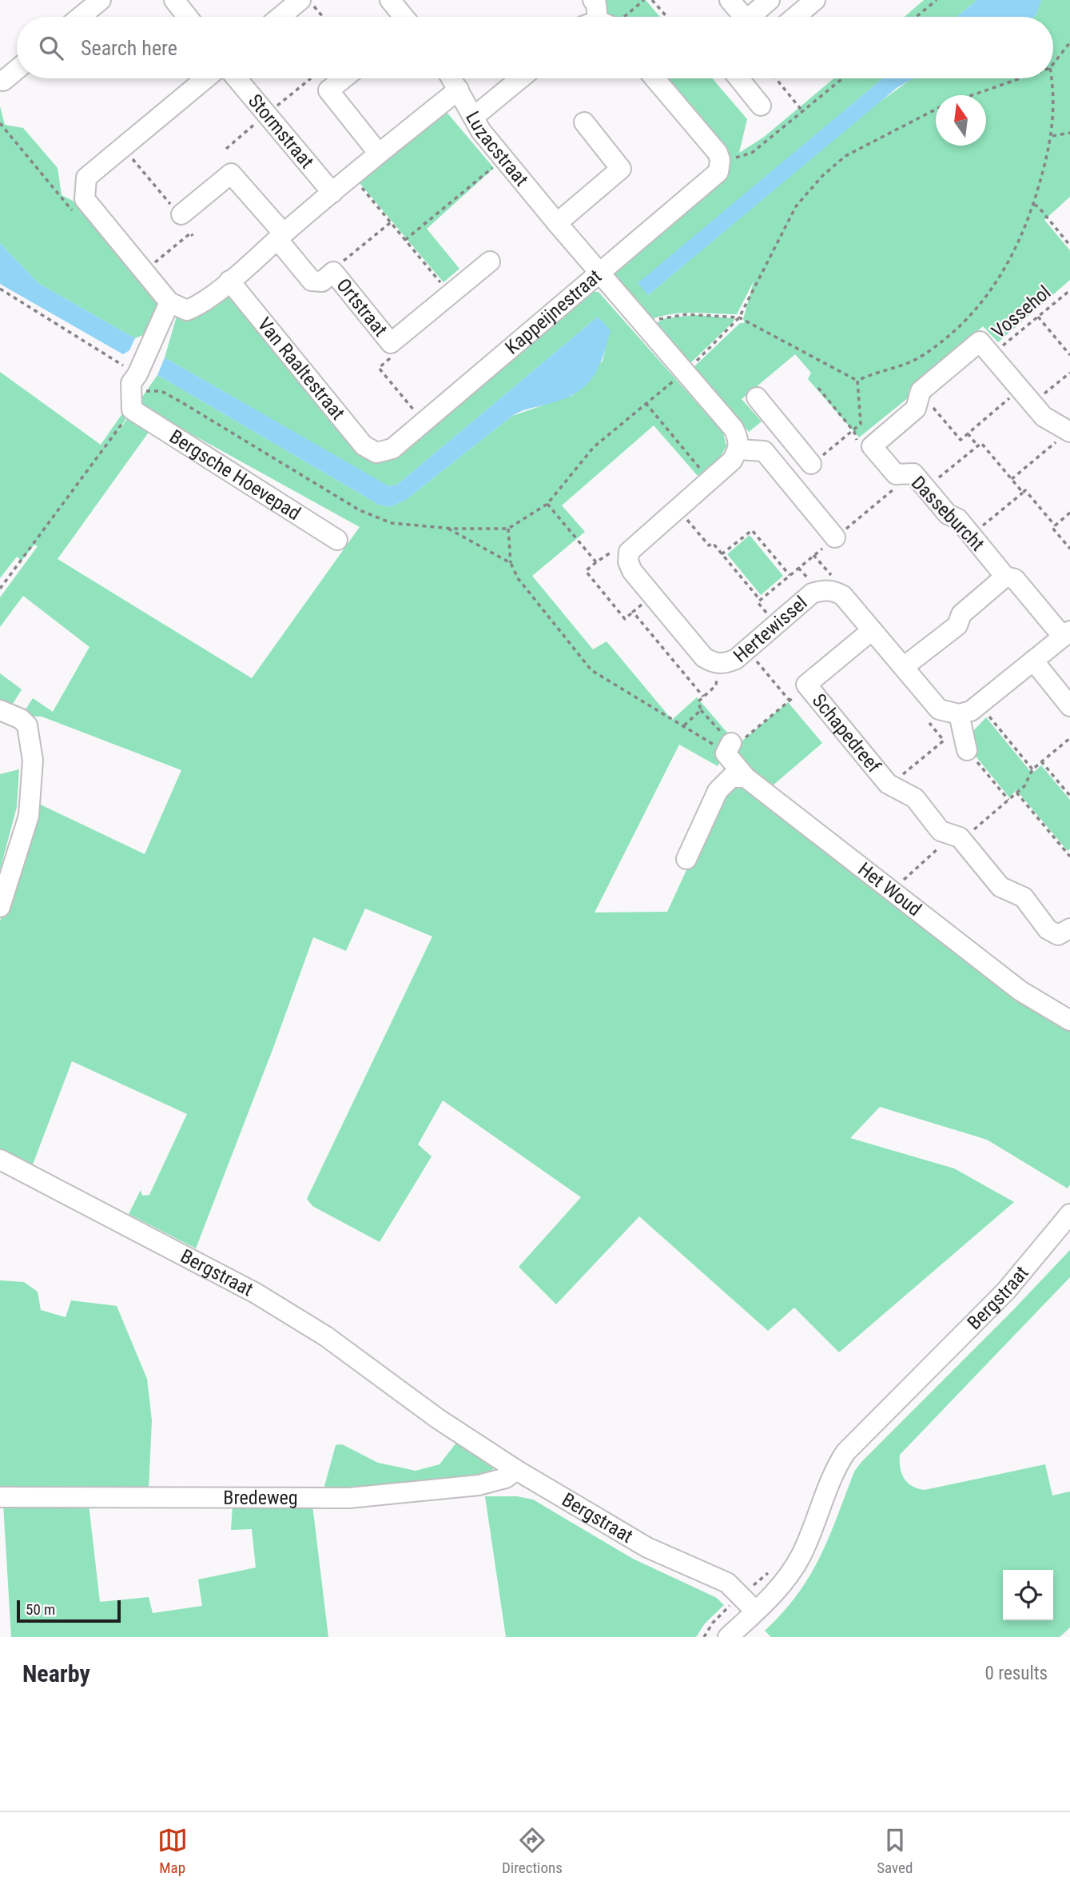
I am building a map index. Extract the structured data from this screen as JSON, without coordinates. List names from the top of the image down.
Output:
{
  "streets": {
    "street": [
      "Stormstraat",
      "Luzacstraat",
      "Ortstraat",
      "Kappeijnestraat",
      "Van Raaltestraat",
      "Bergsche Hoevepad",
      "Dasseburcht",
      "Hertewissel",
      "Schapedreef",
      "Het Woud",
      "Bergstraat",
      "Bredeweg"
    ],
    "path": ["Vossehol"]
  },
  "crossings": [
    ["Luzacstraat", "Kappeijnestraat"],
    ["Kappeijnestraat", "Van Raaltestraat"],
    ["Hertewissel", "Schapedreef"],
    ["Bergstraat", "Bredeweg"]
  ],
  "scale_bar": "50 m",
  "north": "top",
  "page": {
    "search": "Search here",
    "scale": "50 m",
    "heading": ["Nearby", "0 results"],
    "nav": ["Map", "Directions", "Saved"]
  }
}
